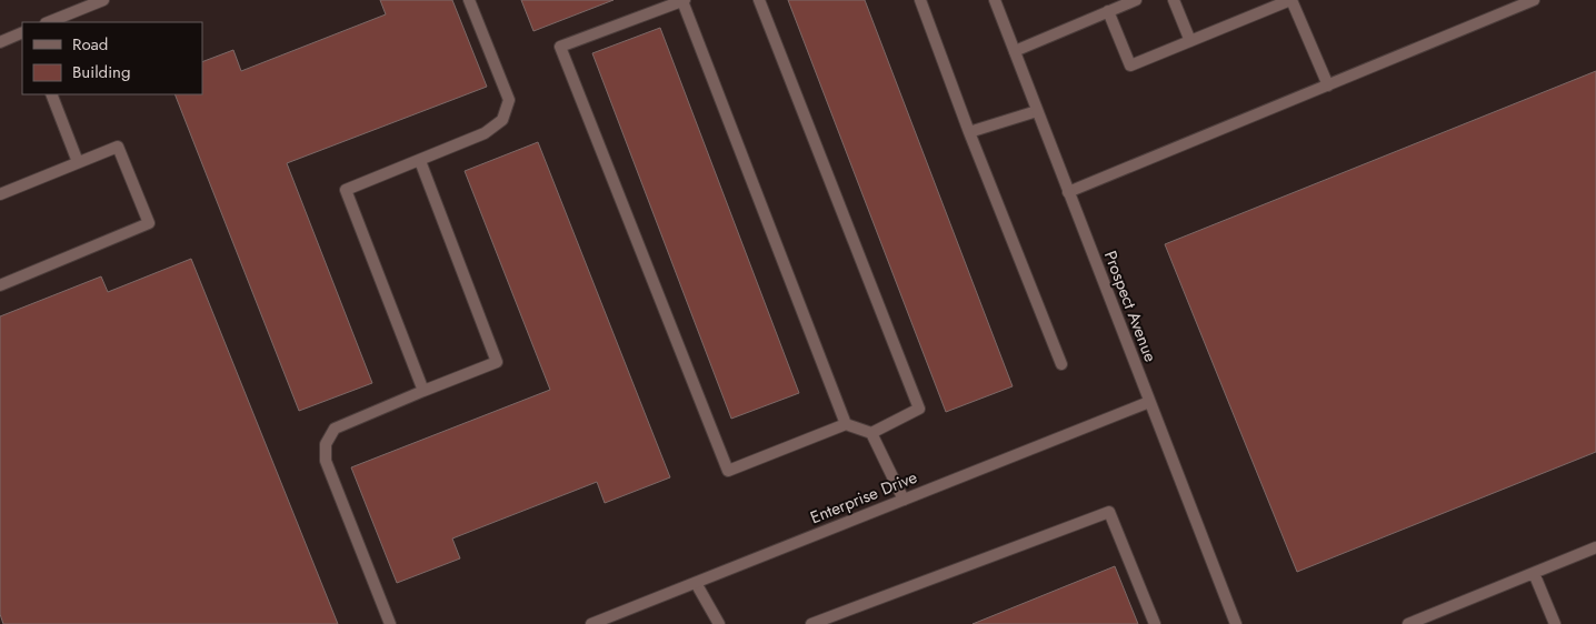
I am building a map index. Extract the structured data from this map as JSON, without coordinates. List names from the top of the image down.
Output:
{
  "streets": {
    "street": ["Prospect Avenue", "Enterprise Drive"]
  },
  "crossings": [
    ["Prospect Avenue", "Enterprise Drive"]
  ],
  "legend": ["Road", "Building"]
}
